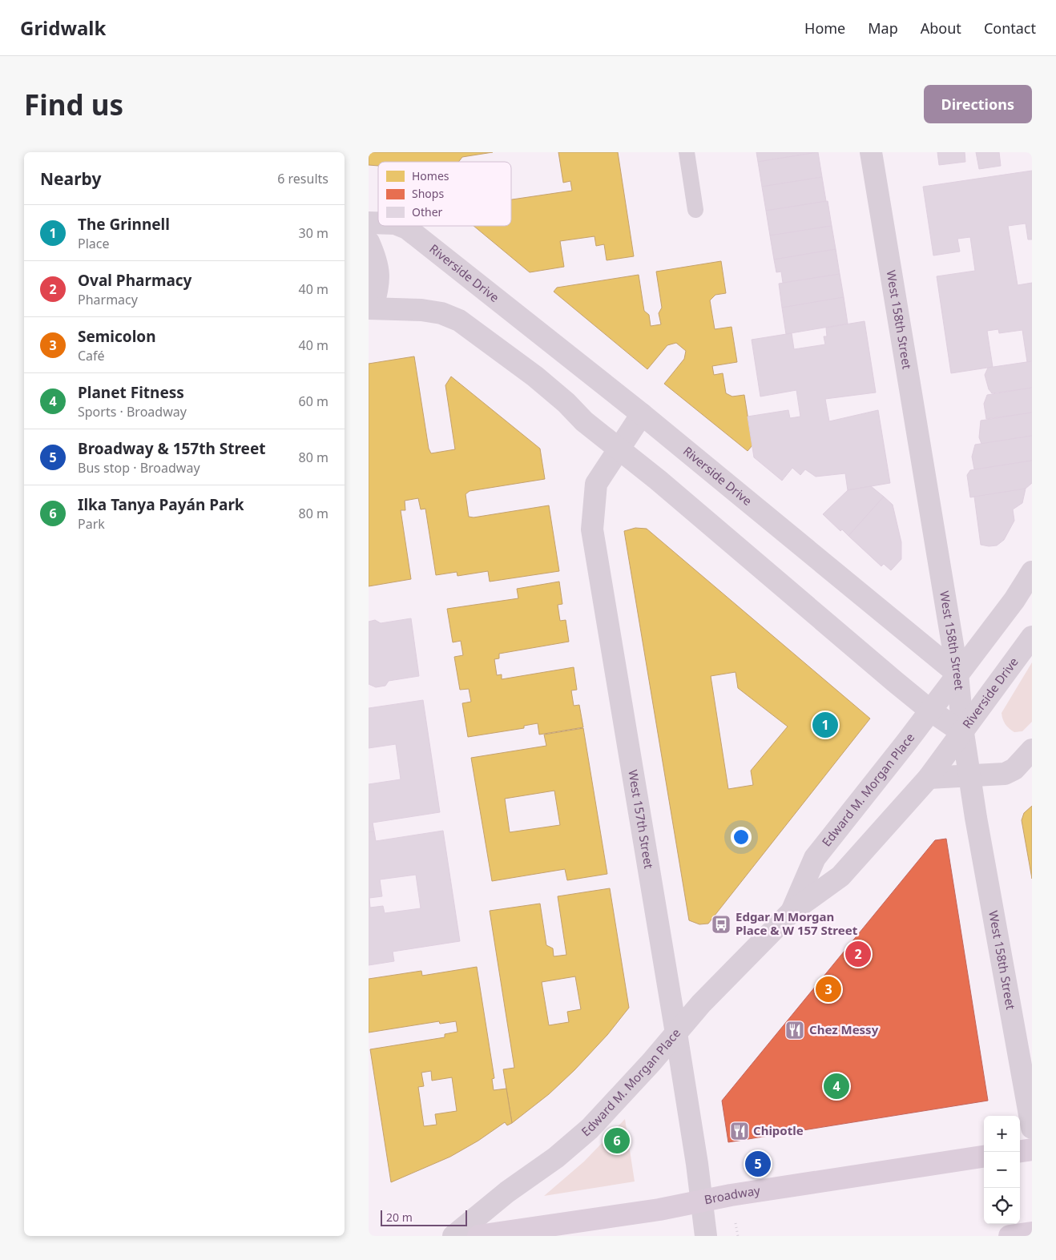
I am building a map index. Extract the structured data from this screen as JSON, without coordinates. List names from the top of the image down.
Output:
{
  "streets": {
    "main road": [
      "Riverside Drive",
      "West 158th Street",
      "Edward M. Morgan Place",
      "West 157th Street",
      "Broadway"
    ]
  },
  "crossings": [
    ["Riverside Drive", "West 158th Street"],
    ["Riverside Drive", "Edward M. Morgan Place"],
    ["Riverside Drive", "West 157th Street"],
    ["West 158th Street", "Edward M. Morgan Place"],
    ["Edward M. Morgan Place", "West 157th Street"],
    ["West 157th Street", "Broadway"]
  ],
  "places": {
    "bus stop": ["Edgar M Morgan Place & W 157 Street"],
    "restaurant": ["Chez Messy", "Chipotle"]
  },
  "legend": ["Homes", "Shops", "Other"],
  "scale_bar": "20 m",
  "page": {
    "header": "Gridwalk",
    "nav": [
      "Home",
      "Map",
      "About",
      "Contact"
    ],
    "buttons": "Directions",
    "title": "Find us",
    "heading": ["Nearby", "6 results"],
    "list": [
      {
        "mark": "1",
        "name": "The Grinnell",
        "note": "Place",
        "value": "30 m"
      },
      {
        "mark": "2",
        "name": "Oval Pharmacy",
        "note": "Pharmacy",
        "value": "40 m"
      },
      {
        "mark": "3",
        "name": "Semicolon",
        "note": "Café",
        "value": "40 m"
      },
      {
        "mark": "4",
        "name": "Planet Fitness",
        "note": "Sports · Broadway",
        "value": "60 m"
      },
      {
        "mark": "5",
        "name": "Broadway & 157th Street",
        "note": "Bus stop · Broadway",
        "value": "80 m"
      },
      {
        "mark": "6",
        "name": "Ilka Tanya Payán Park",
        "note": "Park",
        "value": "80 m"
      }
    ],
    "pins": [
      "1",
      "2",
      "3",
      "4",
      "6",
      "5"
    ],
    "map_buttons": ["+", "−"],
    "scale": "20 m"
  }
}
